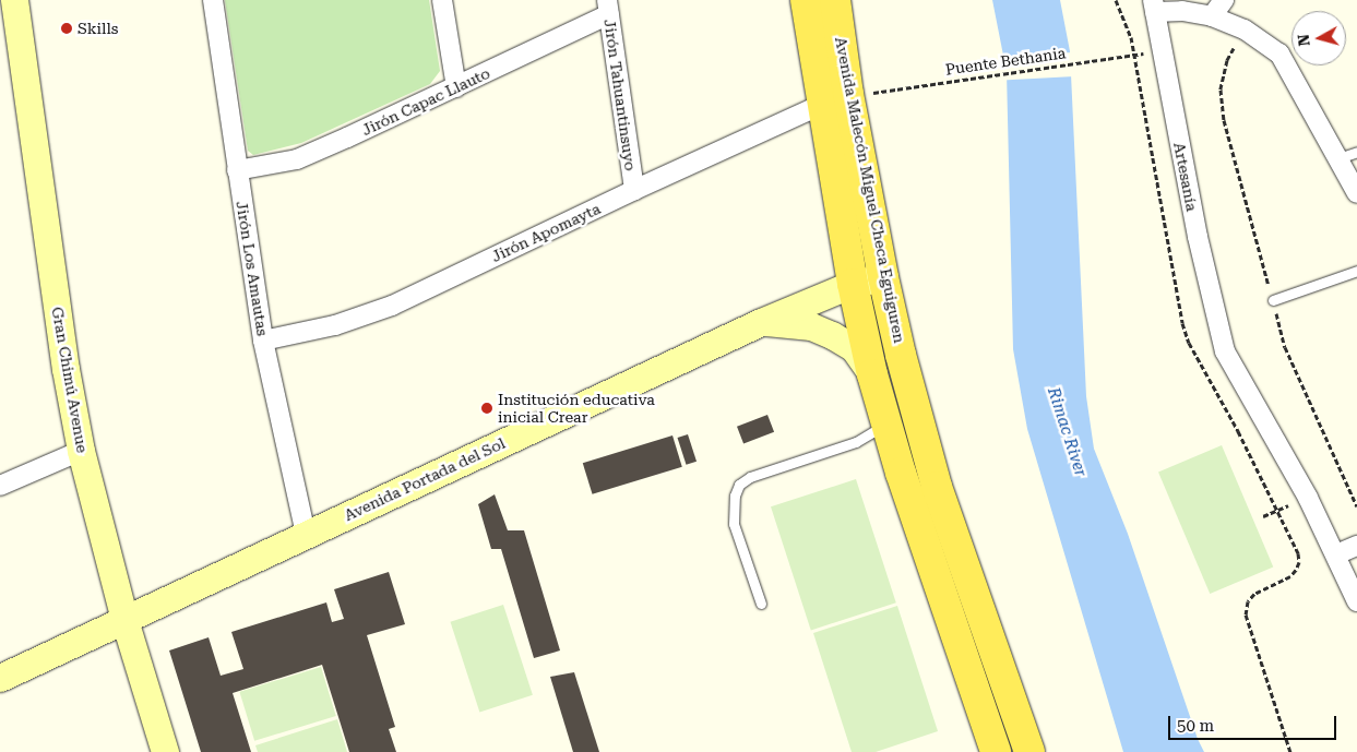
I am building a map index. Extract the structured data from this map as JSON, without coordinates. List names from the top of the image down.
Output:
{
  "streets": {
    "main road": ["Avenida Malecón Miguel Checa Eguiguren"],
    "street": [
      "Jirón Tahuantinsuyo",
      "Jirón Capac Llauto",
      "Artesanía",
      "Jirón Apomayta",
      "Jirón Los Amautas",
      "Gran Chimú Avenue",
      "Avenida Portada del Sol"
    ],
    "path": ["Puente Bethania"]
  },
  "crossings": [
    ["Jirón Tahuantinsuyo", "Jirón Capac Llauto"],
    ["Jirón Tahuantinsuyo", "Jirón Apomayta"],
    ["Jirón Capac Llauto", "Jirón Los Amautas"],
    ["Avenida Malecón Miguel Checa Eguiguren", "Jirón Apomayta"],
    ["Avenida Malecón Miguel Checa Eguiguren", "Avenida Portada del Sol"],
    ["Jirón Apomayta", "Jirón Los Amautas"],
    ["Jirón Los Amautas", "Avenida Portada del Sol"],
    ["Gran Chimú Avenue", "Avenida Portada del Sol"]
  ],
  "water": ["Rimac River"],
  "places": ["Skills", "Institución educativa inicial Crear"],
  "scale_bar": "50 m",
  "north": "left"
}
